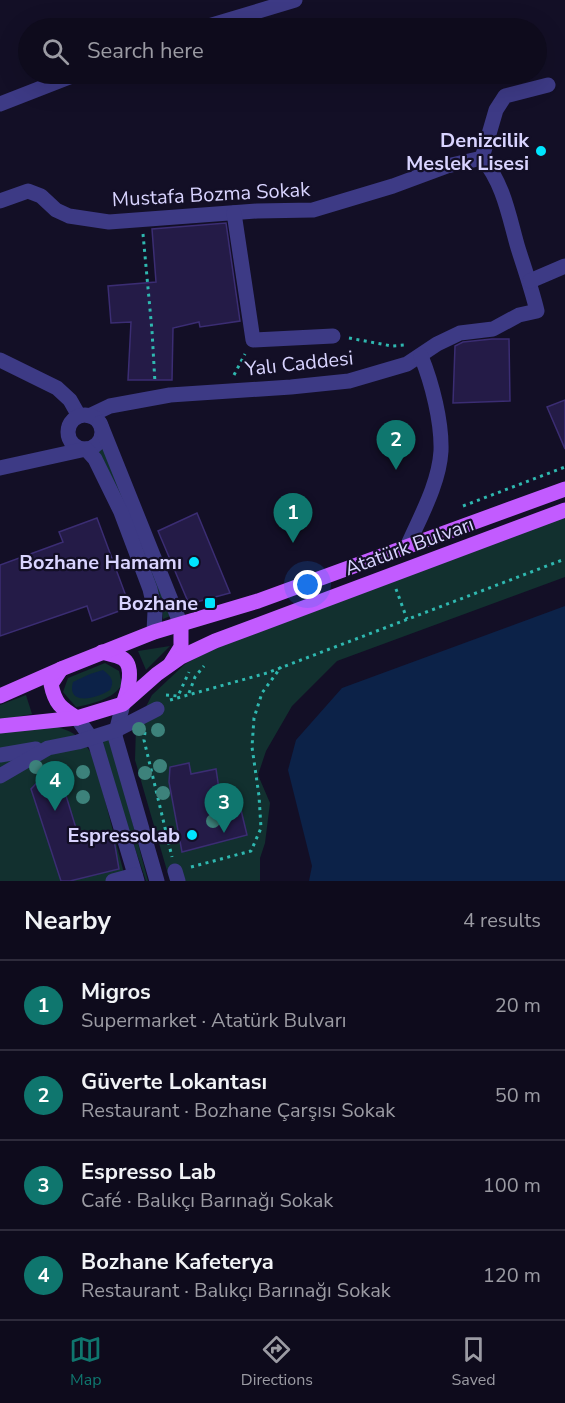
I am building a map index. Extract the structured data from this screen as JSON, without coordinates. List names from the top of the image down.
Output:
{
  "streets": {
    "main road": ["Atatürk Bulvarı"],
    "street": ["Mustafa Bozma Sokak", "Yalı Caddesi"]
  },
  "places": {
    "other": ["Denizcilik Meslek Lisesi", "Bozhane Hamamı", "Espressolab"],
    "transit": ["Bozhane"]
  },
  "page": {
    "search": "Search here",
    "pins": [
      "2",
      "1",
      "4",
      "3"
    ],
    "heading": ["Nearby", "4 results"],
    "list": [
      {
        "mark": "1",
        "name": "Migros",
        "note": "Supermarket · Atatürk Bulvarı",
        "value": "20 m"
      },
      {
        "mark": "2",
        "name": "Güverte Lokantası",
        "note": "Restaurant · Bozhane Çarşısı Sokak",
        "value": "50 m"
      },
      {
        "mark": "3",
        "name": "Espresso Lab",
        "note": "Café · Balıkçı Barınağı Sokak",
        "value": "100 m"
      },
      {
        "mark": "4",
        "name": "Bozhane Kafeterya",
        "note": "Restaurant · Balıkçı Barınağı Sokak",
        "value": "120 m"
      }
    ],
    "nav": ["Map", "Directions", "Saved"]
  }
}
